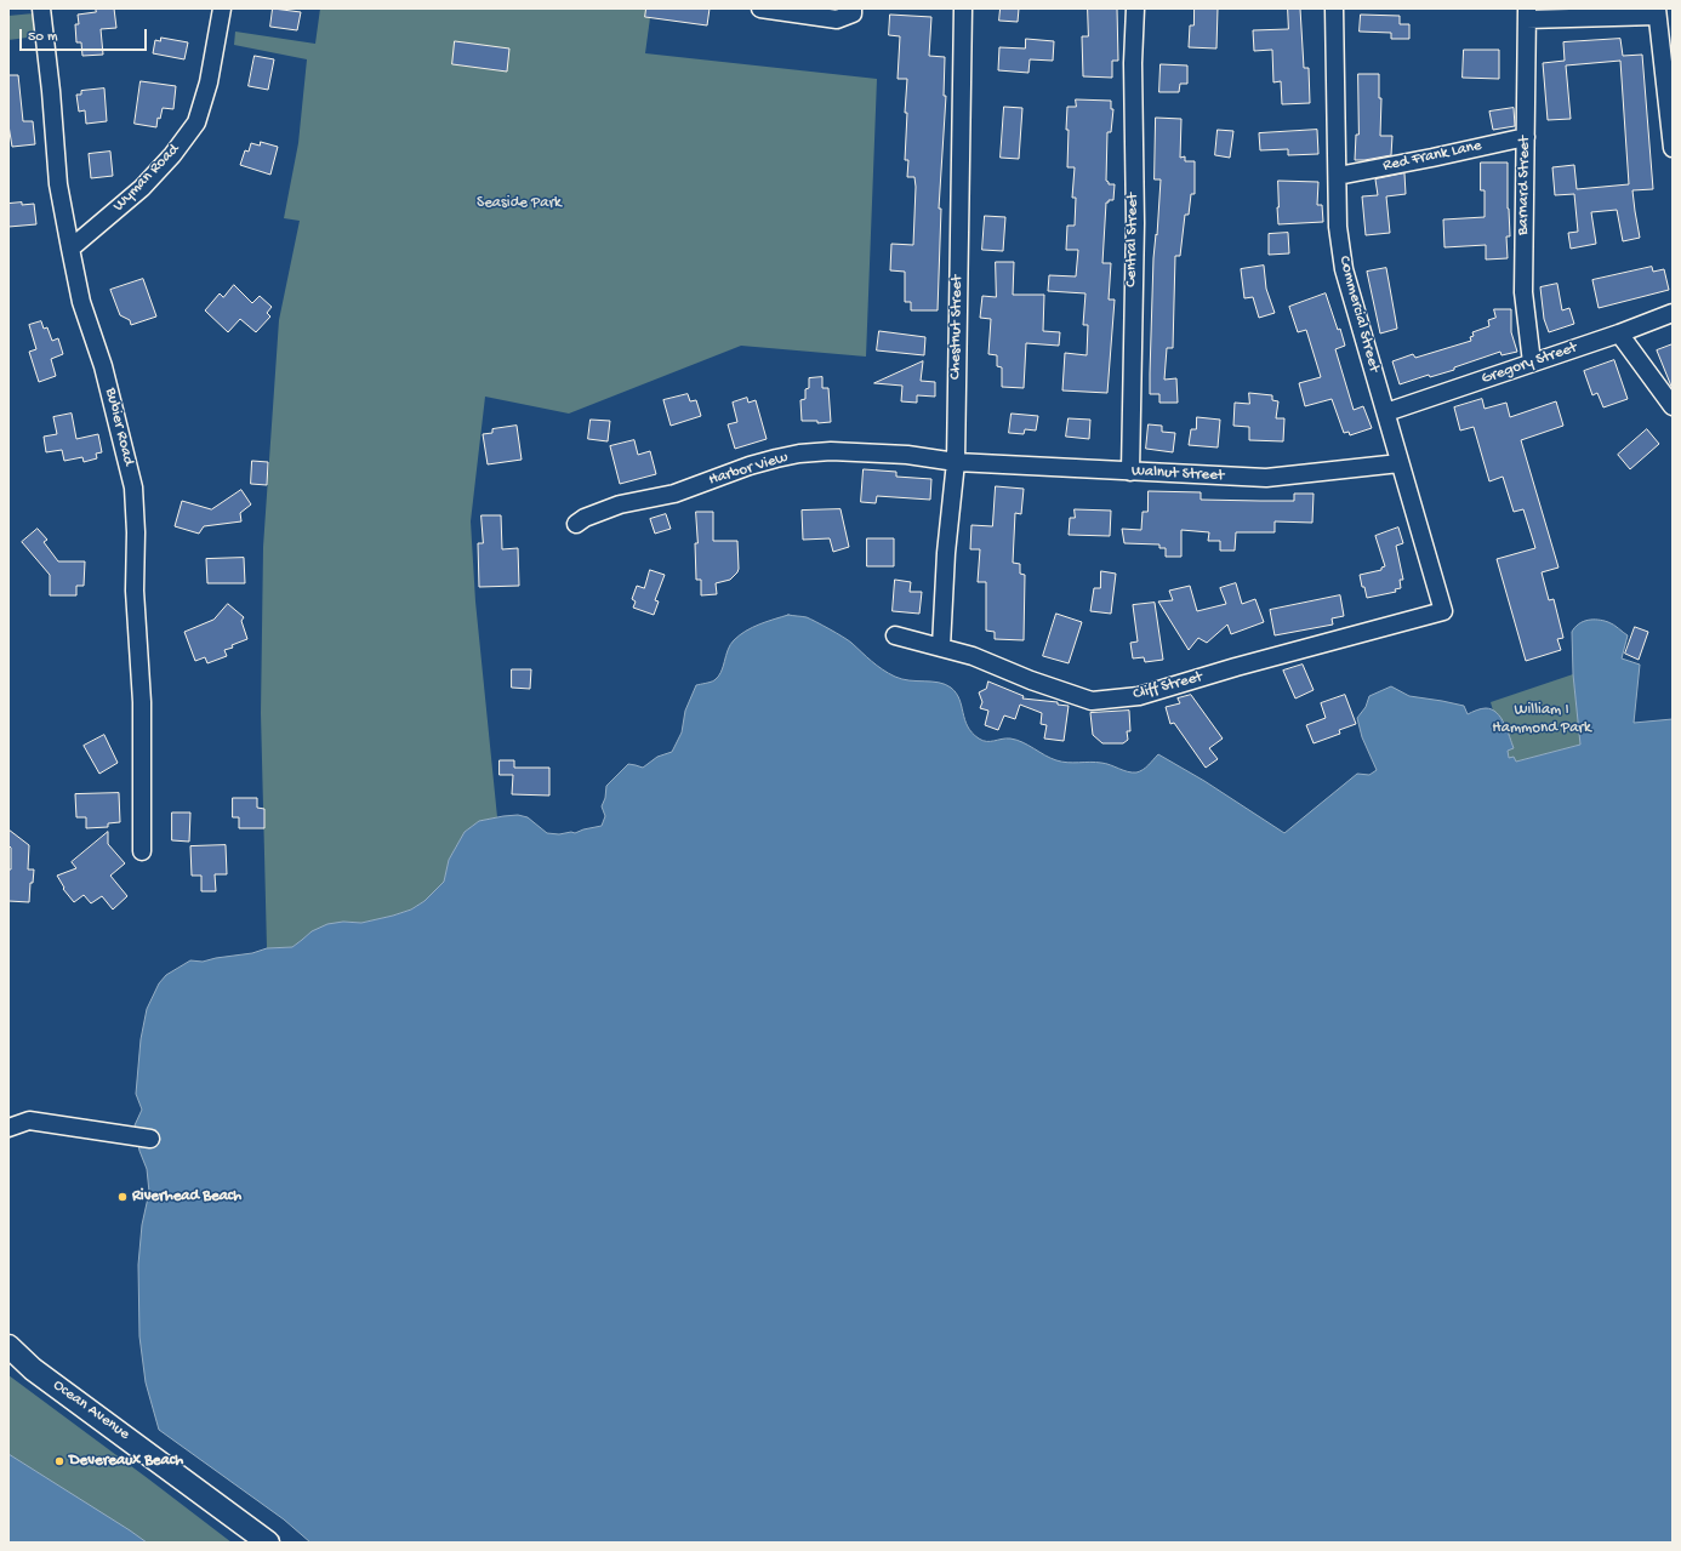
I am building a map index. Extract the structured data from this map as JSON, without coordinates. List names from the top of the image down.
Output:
{
  "streets": {
    "main road": ["Ocean Avenue"],
    "street": [
      "Red Frank Lane",
      "Wyman Road",
      "Barnard Street",
      "Central Street",
      "Commercial Street",
      "Chestnut Street",
      "Gregory Street",
      "Bubier Road",
      "Harbor View",
      "Walnut Street",
      "Cliff Street"
    ]
  },
  "crossings": [
    ["Red Frank Lane", "Barnard Street"],
    ["Red Frank Lane", "Commercial Street"],
    ["Wyman Road", "Bubier Road"],
    ["Barnard Street", "Gregory Street"],
    ["Central Street", "Walnut Street"],
    ["Commercial Street", "Gregory Street"],
    ["Commercial Street", "Walnut Street"],
    ["Commercial Street", "Cliff Street"],
    ["Chestnut Street", "Harbor View"],
    ["Chestnut Street", "Walnut Street"],
    ["Chestnut Street", "Cliff Street"],
    ["Harbor View", "Walnut Street"]
  ],
  "parks": ["Seaside Park", "William I Hammond Park"],
  "places": ["Riverhead Beach", "Devereaux Beach"],
  "scale_bar": "50 m"
}
